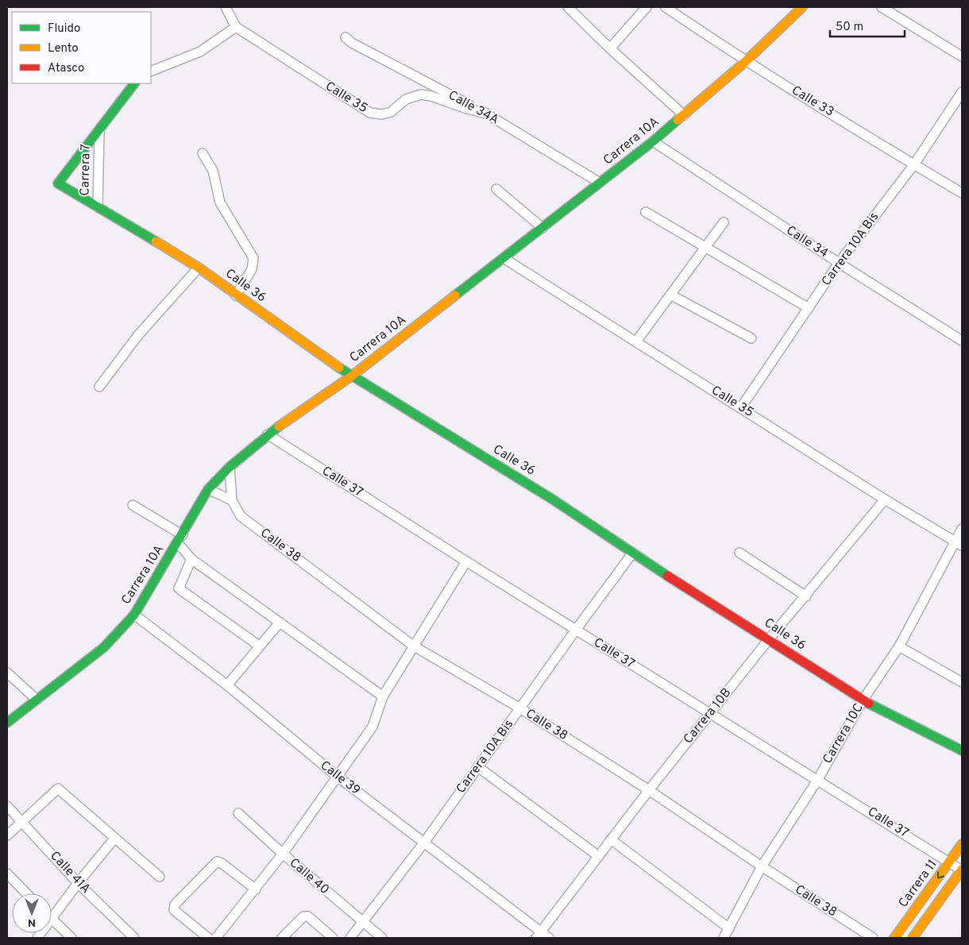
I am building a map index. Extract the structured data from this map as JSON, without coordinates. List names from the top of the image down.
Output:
{
  "streets": {
    "street": [
      "Calle 35",
      "Calle 33",
      "Calle 34A",
      "Carrera 10A",
      "Carrera 7",
      "Calle 34",
      "Carrera 10A Bis",
      "Calle 36",
      "Calle 37",
      "Calle 38",
      "Carrera 10B",
      "Carrera 10C",
      "Calle 39",
      "Calle 41A",
      "Calle 40",
      "Carrera 11"
    ]
  },
  "crossings": [
    ["Calle 35", "Calle 34A"],
    ["Calle 35", "Carrera 10A"],
    ["Calle 35", "Carrera 10A Bis"],
    ["Calle 35", "Carrera 10B"],
    ["Calle 35", "Carrera 10C"],
    ["Calle 33", "Carrera 10A"],
    ["Calle 33", "Carrera 10A Bis"],
    ["Calle 34A", "Carrera 10A"],
    ["Carrera 10A", "Calle 34"],
    ["Carrera 10A", "Calle 36"],
    ["Carrera 10A", "Calle 37"],
    ["Carrera 10A", "Calle 39"],
    ["Carrera 7", "Calle 36"],
    ["Calle 34", "Carrera 10A Bis"],
    ["Carrera 10A Bis", "Calle 36"],
    ["Carrera 10A Bis", "Calle 37"],
    ["Carrera 10A Bis", "Calle 38"],
    ["Carrera 10A Bis", "Calle 39"],
    ["Carrera 10A Bis", "Calle 40"],
    ["Calle 36", "Carrera 10B"],
    ["Calle 36", "Carrera 10C"],
    ["Calle 37", "Carrera 10B"],
    ["Calle 37", "Carrera 10C"],
    ["Calle 37", "Carrera 11"],
    ["Calle 38", "Carrera 10B"],
    ["Calle 38", "Carrera 10C"],
    ["Carrera 10B", "Calle 39"]
  ],
  "legend": ["Fluido", "Lento", "Atasco"],
  "scale_bar": "50 m",
  "north": "bottom"
}
